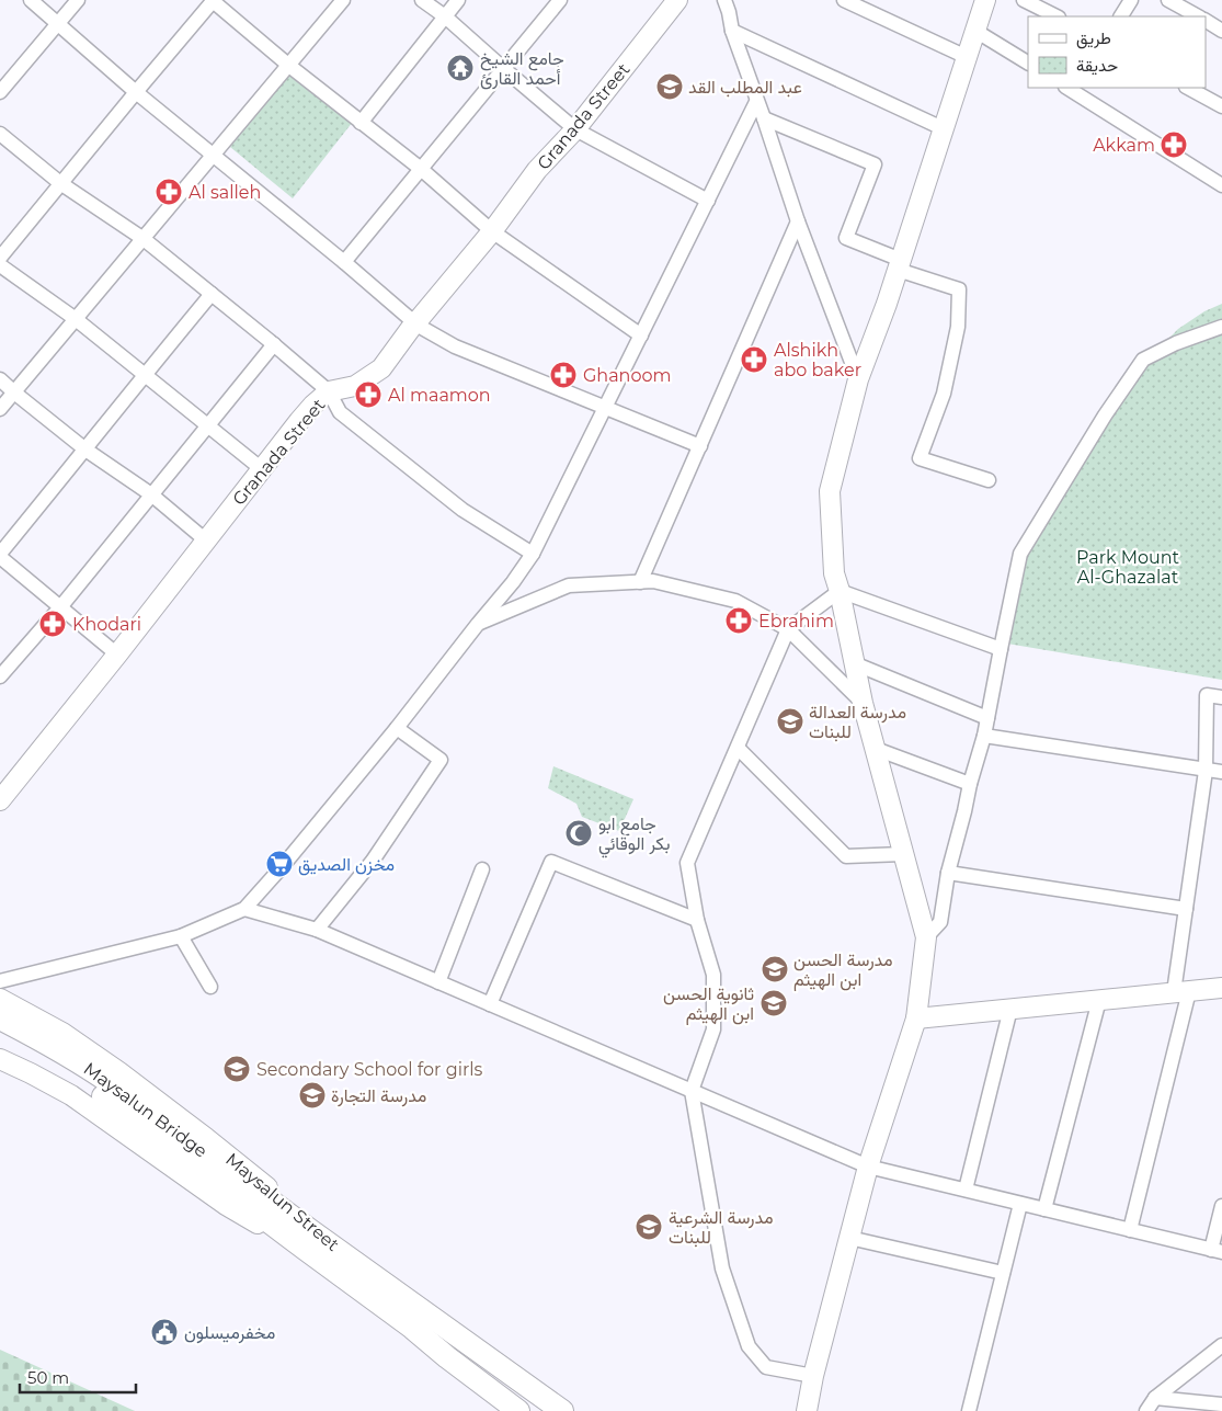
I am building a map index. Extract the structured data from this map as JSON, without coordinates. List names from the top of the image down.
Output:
{
  "streets": {
    "main road": ["Granada Street", "Maysalun Bridge", "Maysalun Street"]
  },
  "crossings": [
    ["Maysalun Bridge", "Maysalun Street"]
  ],
  "parks": ["Park Mount Al-Ghazalat"],
  "places": {
    "temple": ["جامع الشيخ أحمد القارئ"],
    "school or university": [
      "عبد المطلب القد",
      "مدرسة العدالة للبنات",
      "مدرسة الحسن ابن الهيثم",
      "ثانوية الحسن ابن الهيثم",
      "Secondary School for girls",
      "مدرسة التجارة",
      "مدرسة الشرعية للبنات"
    ],
    "pharmacy": [
      "Akkam",
      "Al salleh",
      "Alshikh abo baker",
      "Ghanoom",
      "Al maamon",
      "Ebrahim",
      "Khodari"
    ],
    "mosque": ["جامع ابو بكر الوقائي"],
    "supermarket": ["مخزن الصديق"],
    "public building": ["مخفرميسلون"]
  },
  "legend": ["طريق", "حديقة"],
  "scale_bar": "50 m"
}
